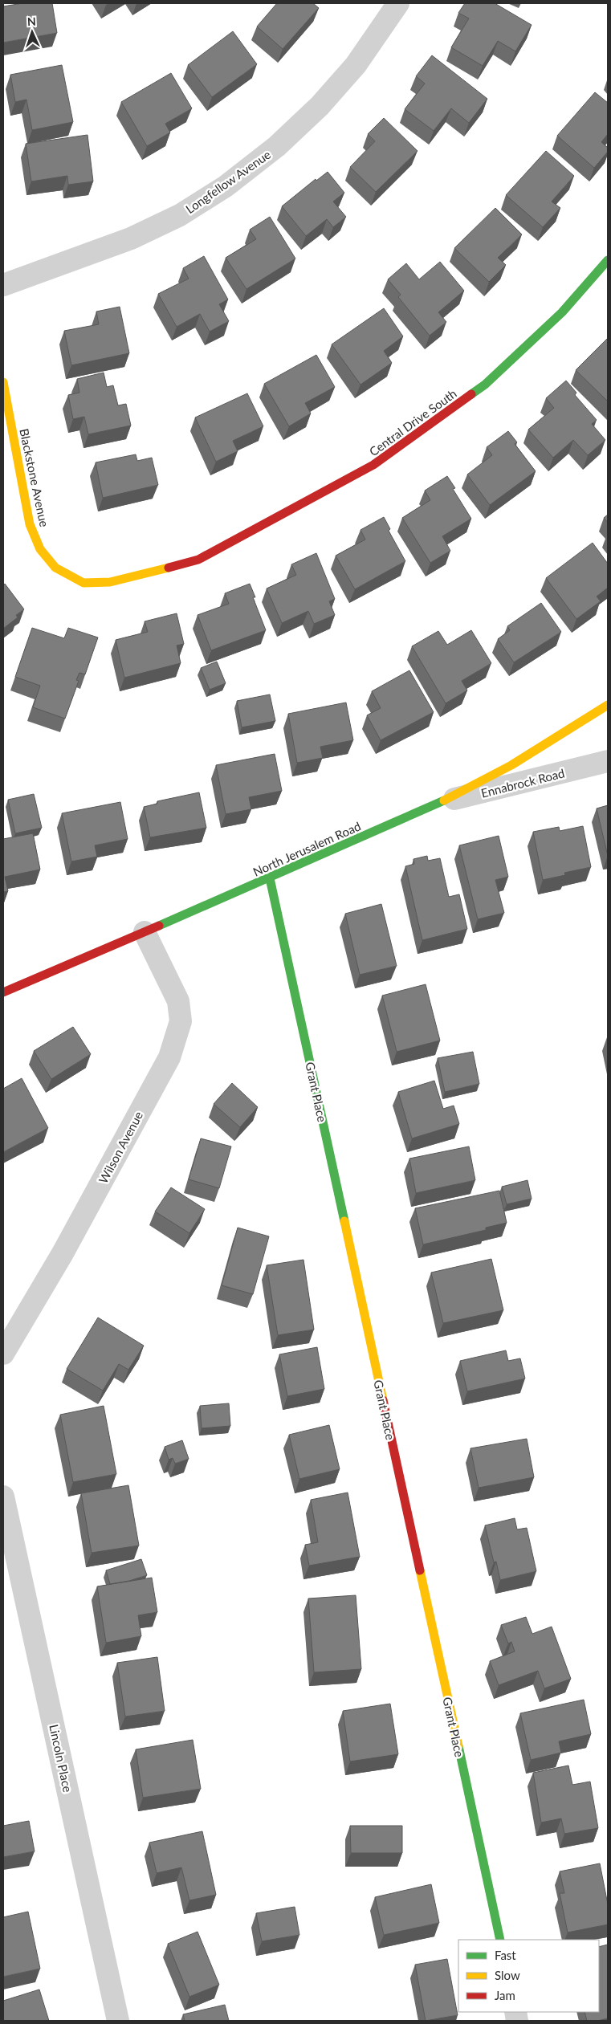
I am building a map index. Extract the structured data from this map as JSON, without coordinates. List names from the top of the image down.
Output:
{
  "streets": {
    "street": [
      "Longfellow Avenue",
      "Central Drive South",
      "Blackstone Avenue",
      "Ennabrock Road",
      "North Jerusalem Road",
      "Grant Place",
      "Wilson Avenue",
      "Lincoln Place"
    ]
  },
  "crossings": [
    ["Central Drive South", "Blackstone Avenue"],
    ["Ennabrock Road", "North Jerusalem Road"],
    ["North Jerusalem Road", "Grant Place"],
    ["North Jerusalem Road", "Wilson Avenue"]
  ],
  "legend": ["Fast", "Slow", "Jam"],
  "north": "top"
}
